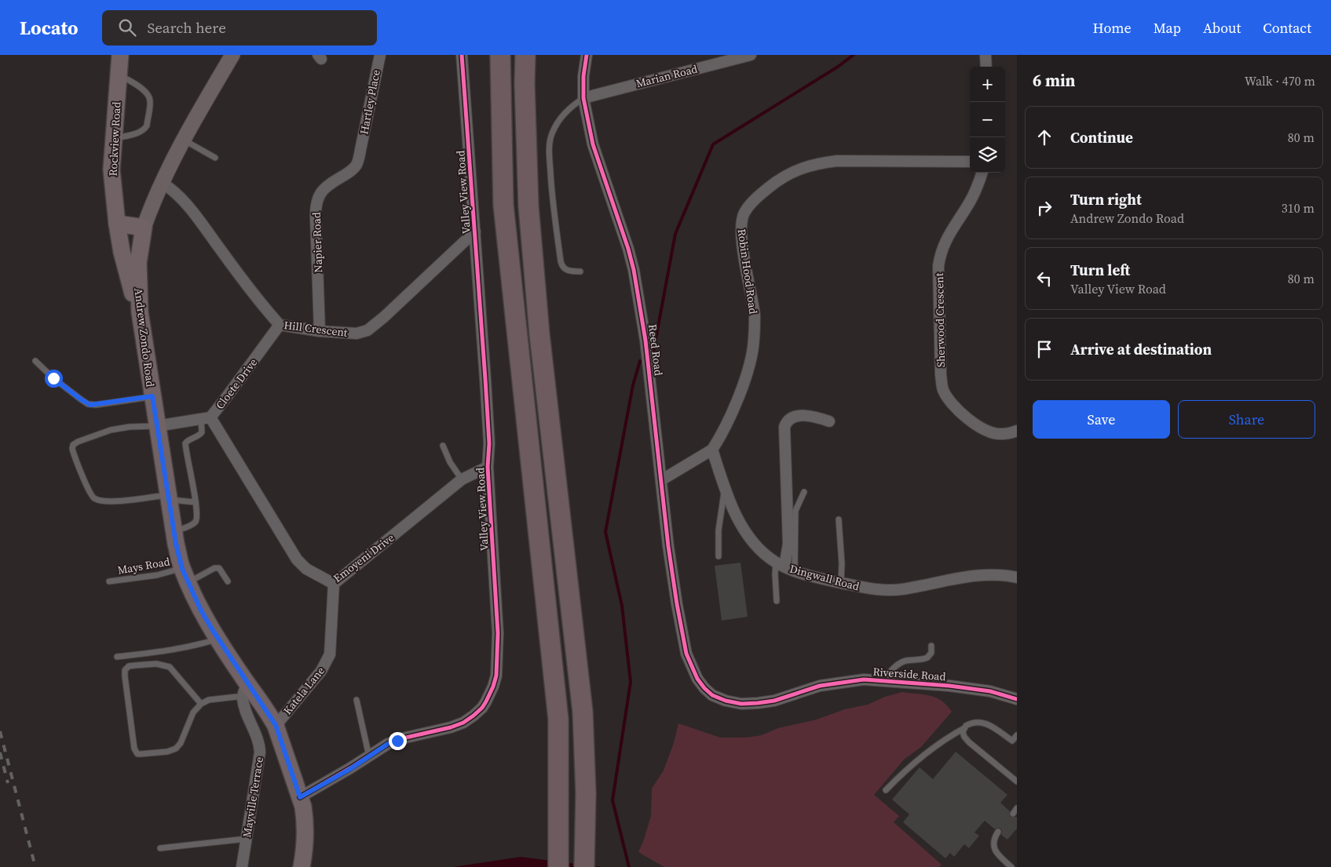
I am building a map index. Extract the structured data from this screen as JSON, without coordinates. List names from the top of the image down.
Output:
{
  "streets": {
    "main road": ["Rockview Road", "Andrew Zondo Road"],
    "street": [
      "Marian Road",
      "Hartley Place",
      "Valley View Road",
      "Napier Road",
      "Robin Hood Road",
      "Sherwood Crescent",
      "Hill Crescent",
      "Reed Road",
      "Cloete Drive",
      "Emoyeni Drive",
      "Dingwall Road",
      "Riverside Road",
      "Katela Lane",
      "Mayville Terrace"
    ],
    "lane": ["Mays Road"]
  },
  "crossings": [
    ["Marian Road", "Reed Road"],
    ["Hartley Place", "Napier Road"],
    ["Rockview Road", "Andrew Zondo Road"],
    ["Valley View Road", "Hill Crescent"],
    ["Valley View Road", "Andrew Zondo Road"],
    ["Valley View Road", "Emoyeni Drive"],
    ["Napier Road", "Hill Crescent"],
    ["Robin Hood Road", "Dingwall Road"],
    ["Hill Crescent", "Andrew Zondo Road"],
    ["Hill Crescent", "Cloete Drive"],
    ["Andrew Zondo Road", "Mays Road"],
    ["Andrew Zondo Road", "Katela Lane"],
    ["Andrew Zondo Road", "Mayville Terrace"],
    ["Reed Road", "Riverside Road"],
    ["Cloete Drive", "Emoyeni Drive"],
    ["Emoyeni Drive", "Katela Lane"]
  ],
  "page": {
    "header": "Locato",
    "search": "Search here",
    "nav": [
      "Home",
      "Map",
      "About",
      "Contact"
    ],
    "heading": ["6 min", "Walk · 470 m"],
    "map_buttons": ["+", "−"],
    "list": [
      ["Continue", "80 m"],
      ["Turn right", "Andrew Zondo Road", "310 m"],
      ["Turn left", "Valley View Road", "80 m"],
      "Arrive at destination"
    ],
    "buttons": ["Save", "Share"]
  }
}
